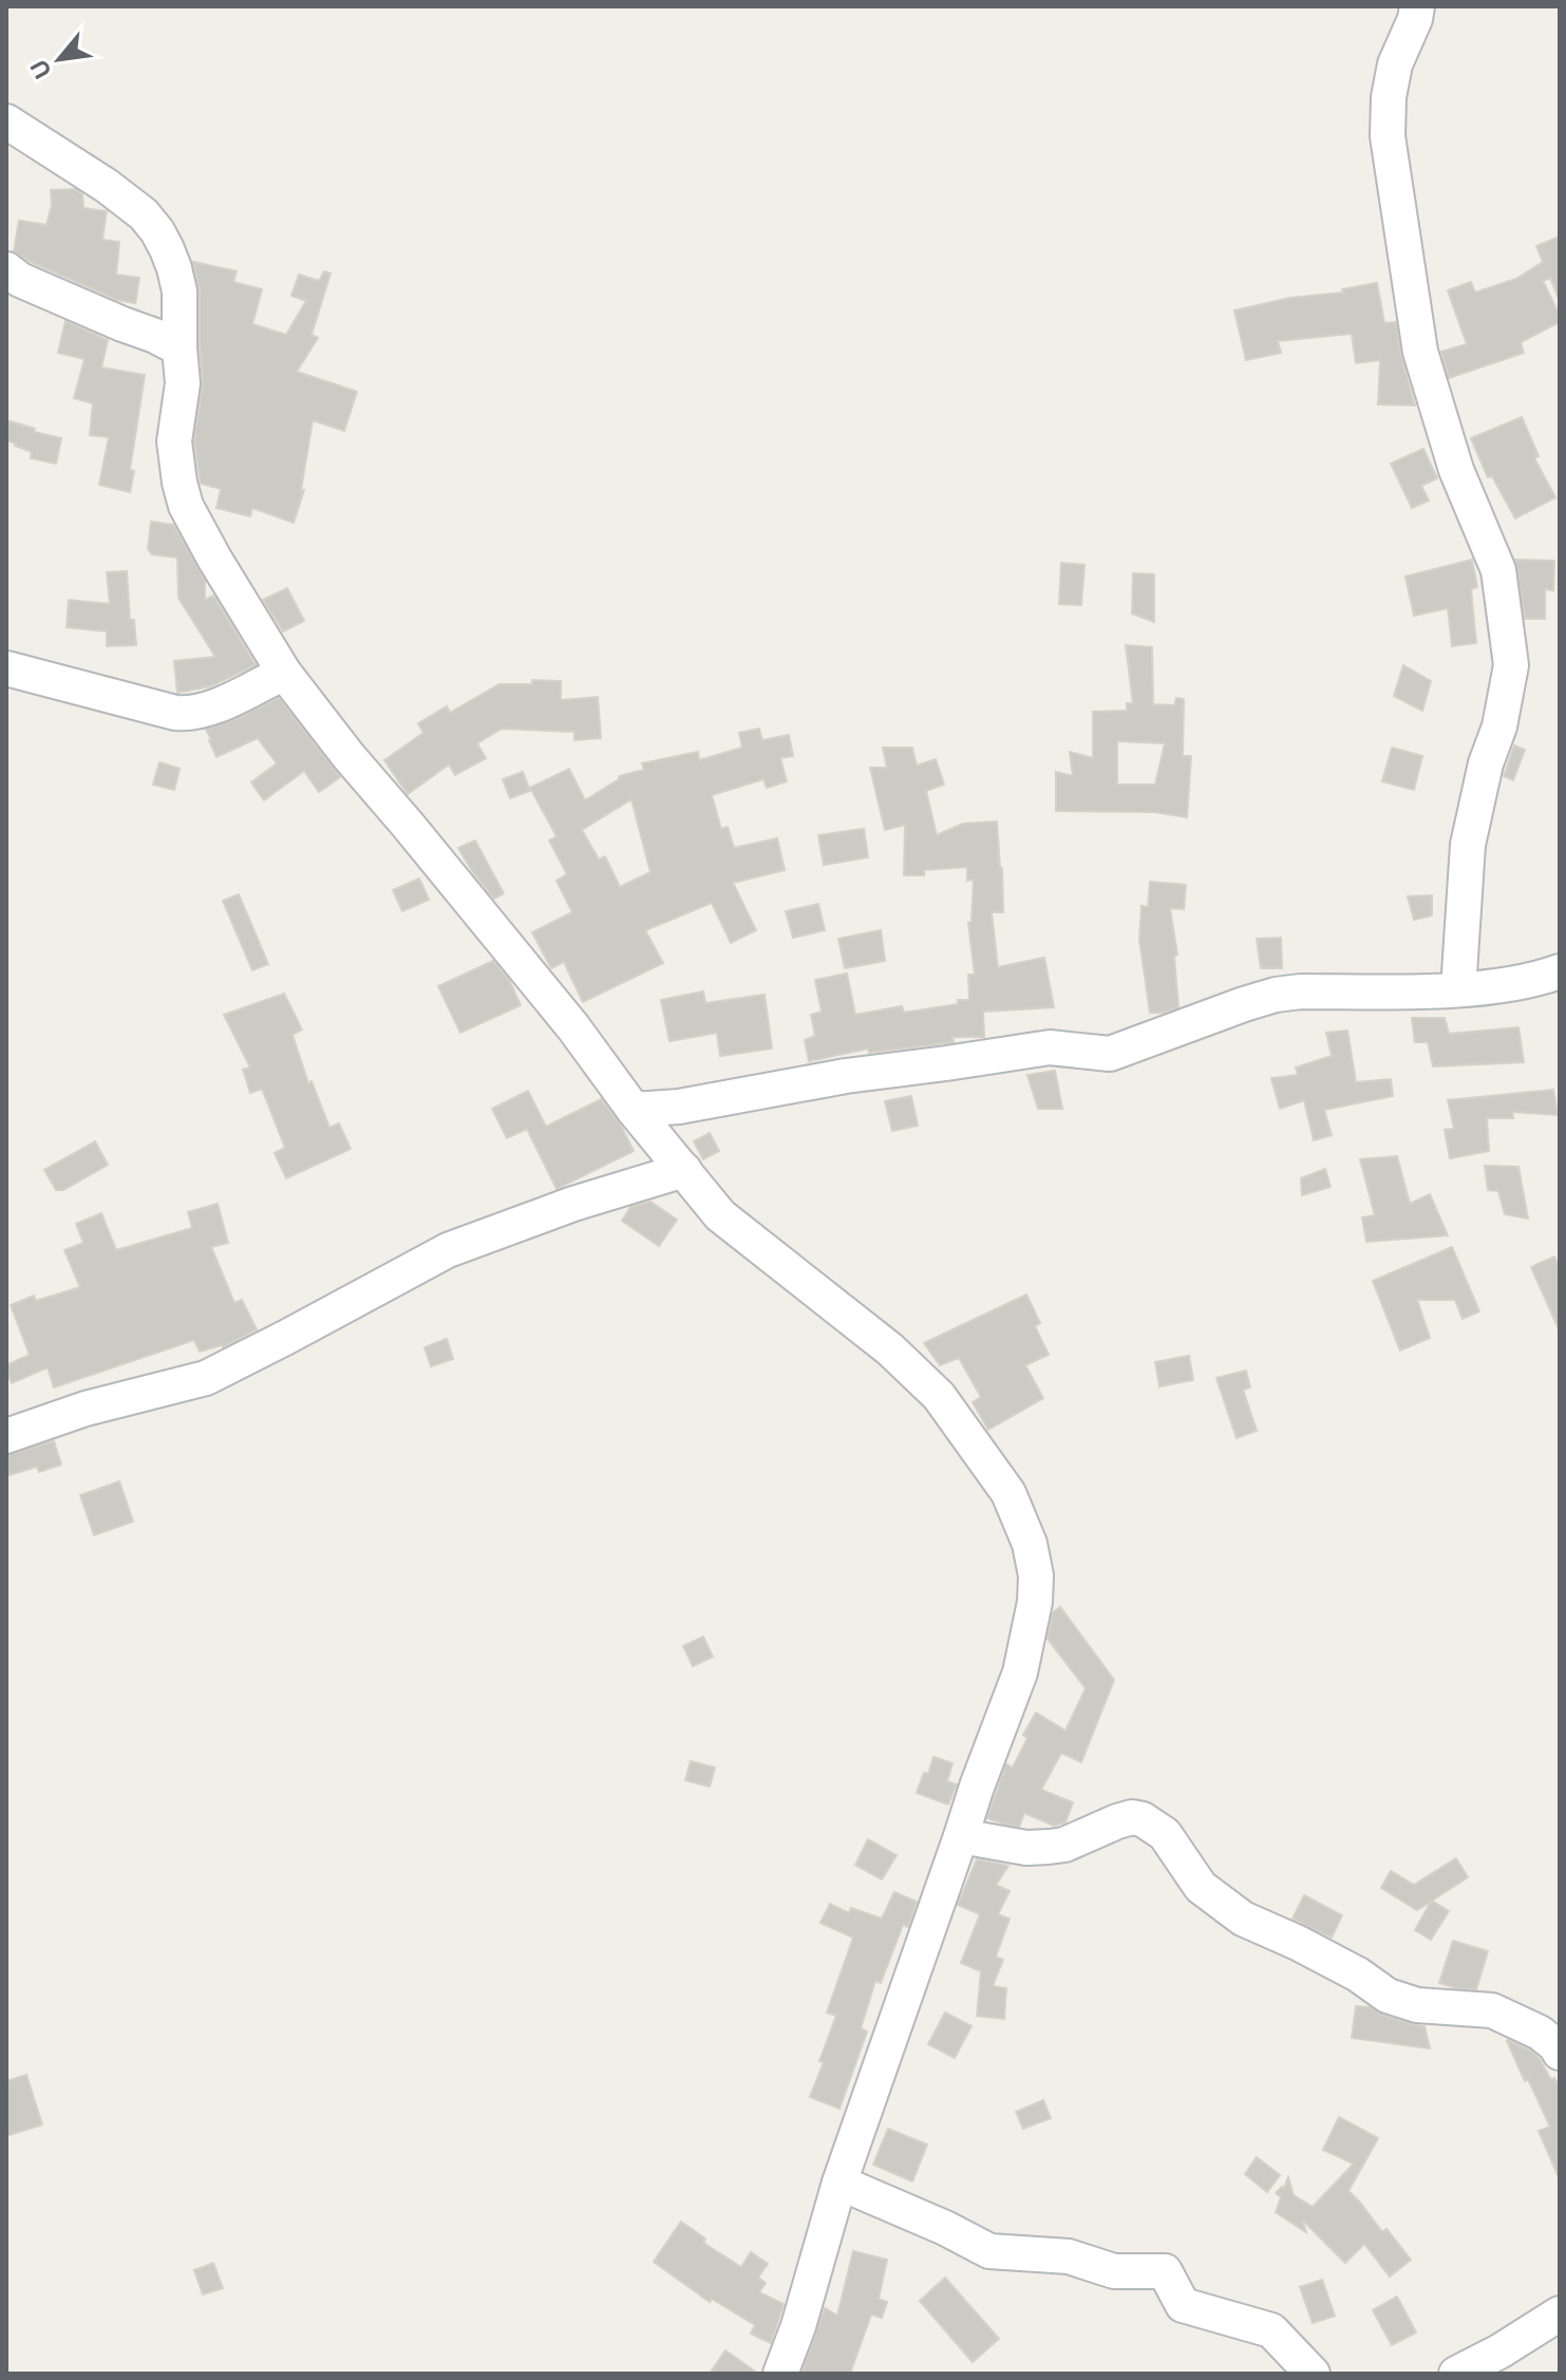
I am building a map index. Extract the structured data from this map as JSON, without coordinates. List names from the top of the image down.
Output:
{
  "north": "bottom left"
}
